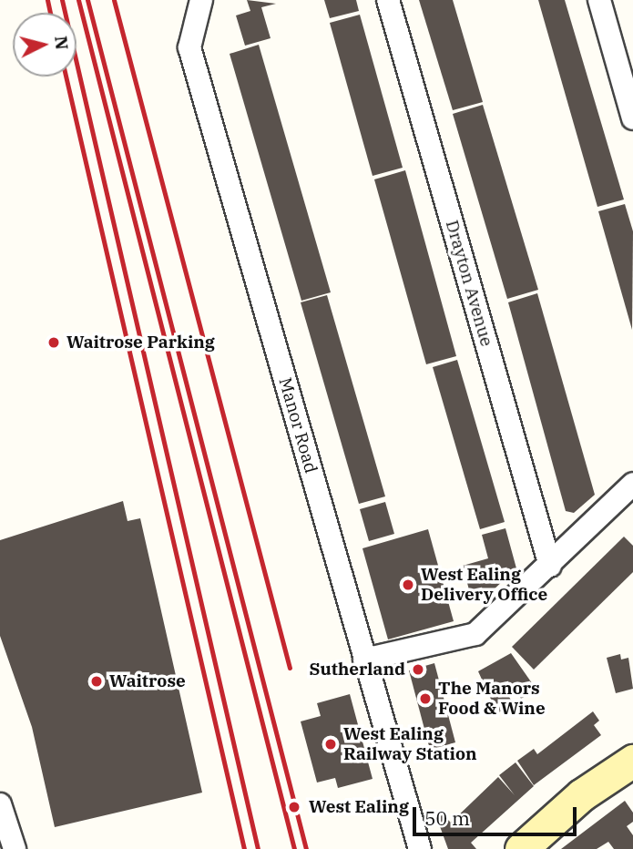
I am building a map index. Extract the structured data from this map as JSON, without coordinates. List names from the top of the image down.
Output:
{
  "streets": {
    "street": ["Drayton Avenue", "Manor Road"]
  },
  "places": [
    "Waitrose Parking",
    "West Ealing Delivery Office",
    "Sutherland",
    "Waitrose",
    "The Manors Food & Wine",
    "West Ealing Railway Station",
    "West Ealing"
  ],
  "scale_bar": "50 m",
  "north": "right"
}
